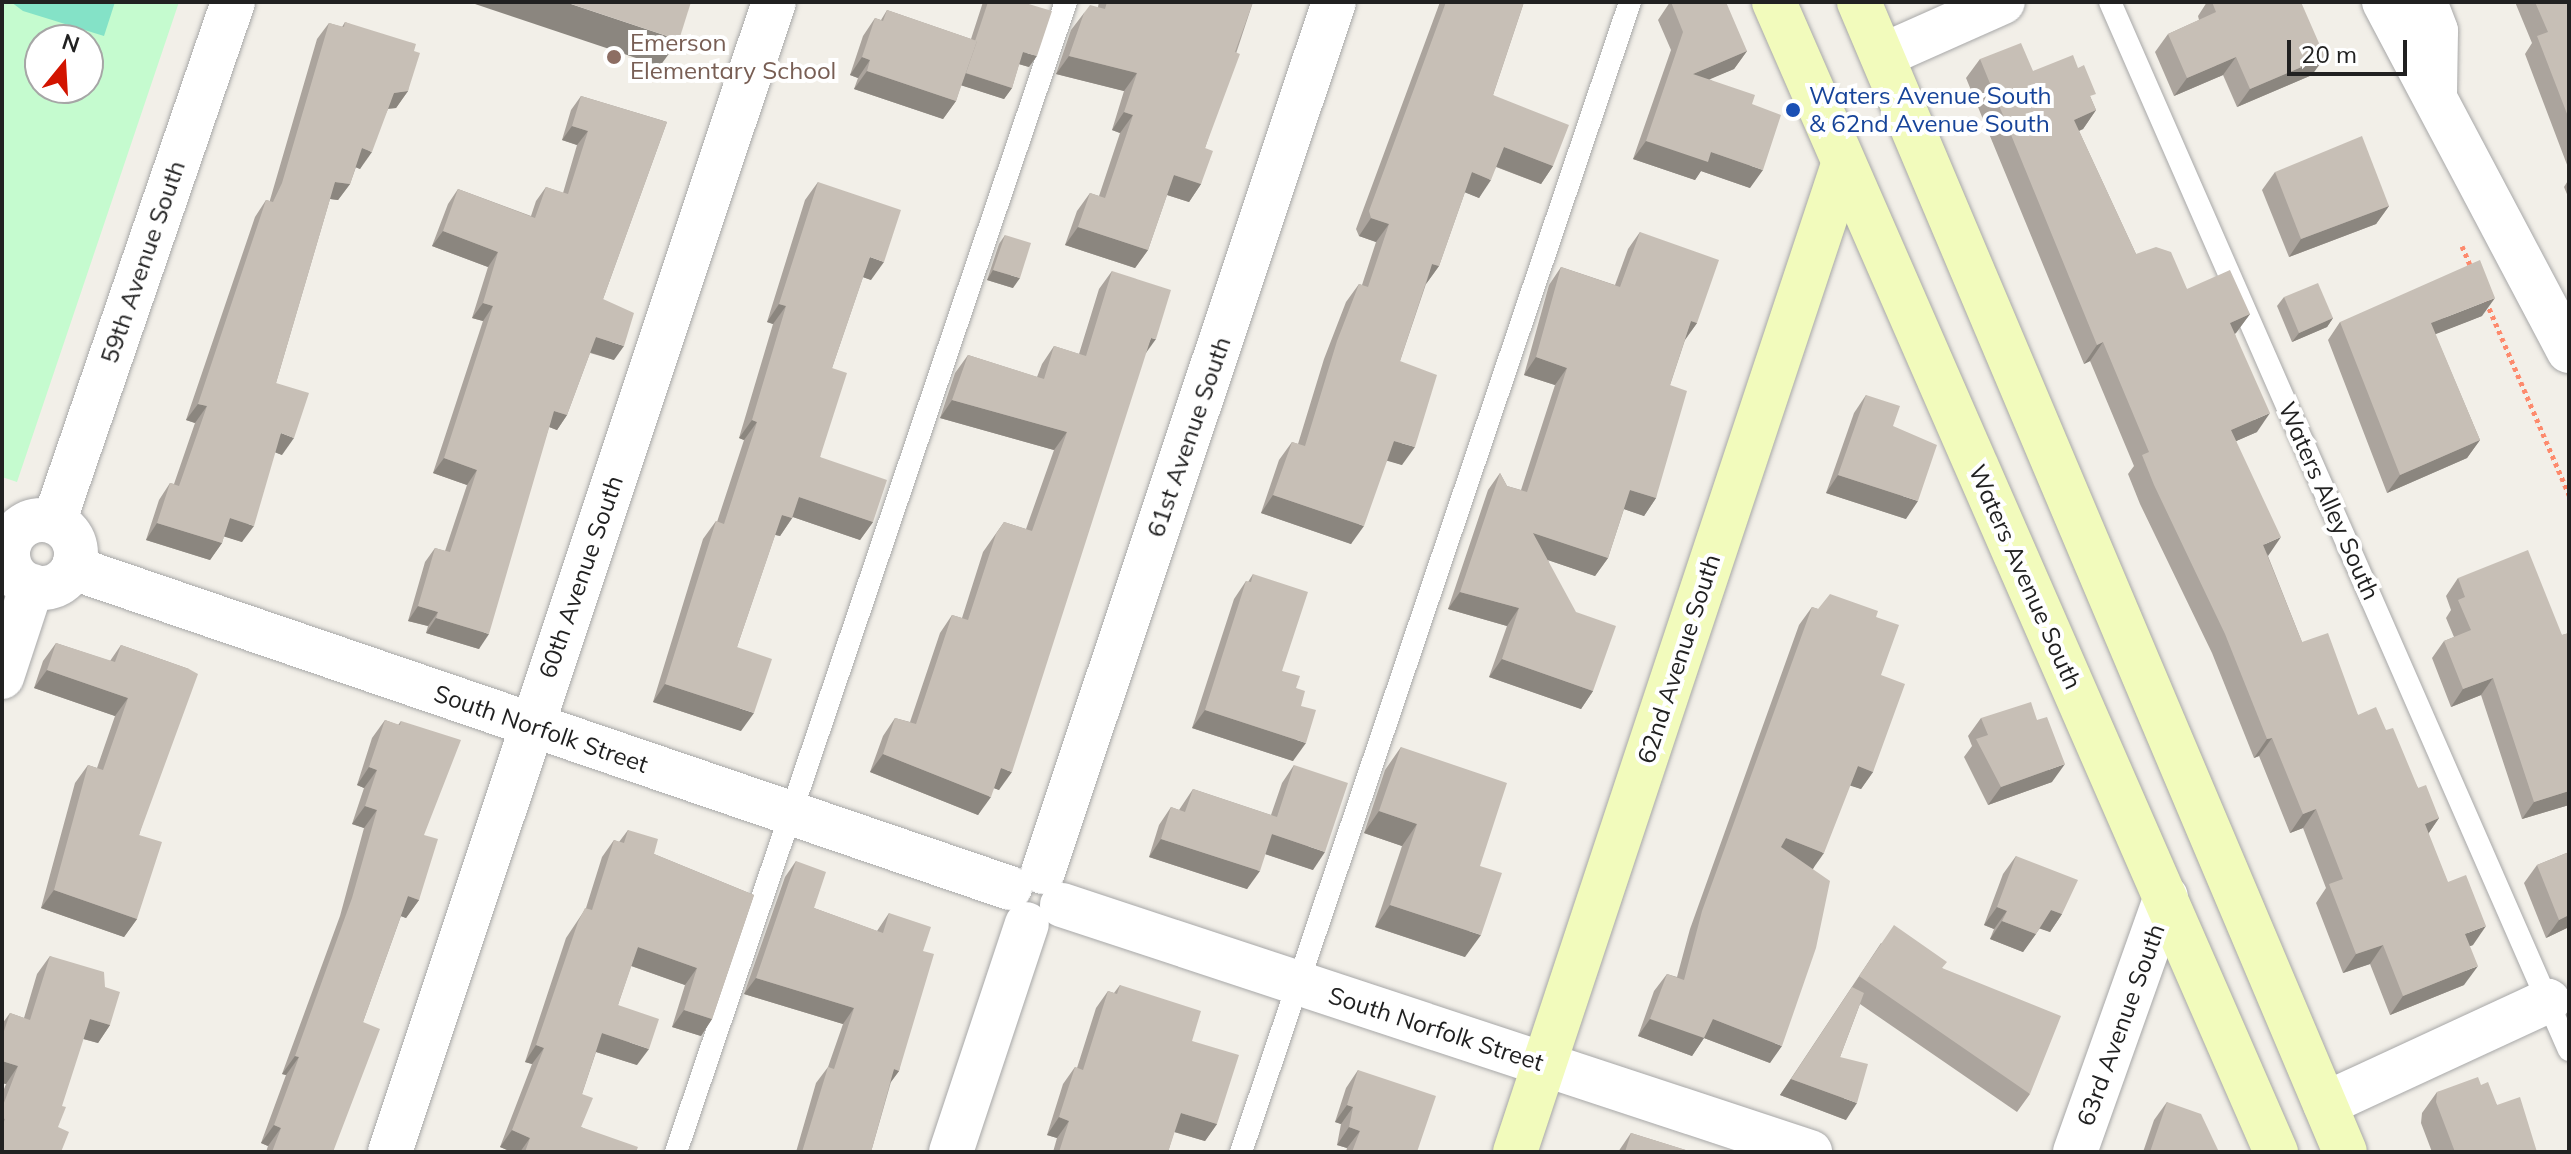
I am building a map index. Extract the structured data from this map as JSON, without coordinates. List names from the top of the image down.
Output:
{
  "streets": {
    "street": [
      "59th Avenue South",
      "61st Avenue South",
      "60th Avenue South",
      "Waters Avenue South",
      "62nd Avenue South",
      "South Norfolk Street",
      "63rd Avenue South"
    ],
    "lane": ["Waters Alley South"]
  },
  "crossings": [
    ["59th Avenue South", "South Norfolk Street"],
    ["61st Avenue South", "South Norfolk Street"],
    ["60th Avenue South", "South Norfolk Street"],
    ["Waters Avenue South", "62nd Avenue South"],
    ["Waters Avenue South", "63rd Avenue South"],
    ["62nd Avenue South", "South Norfolk Street"]
  ],
  "places": ["Emerson Elementary School", "Waters Avenue South & 62nd Avenue South"],
  "scale_bar": "20 m",
  "north": "top"
}
